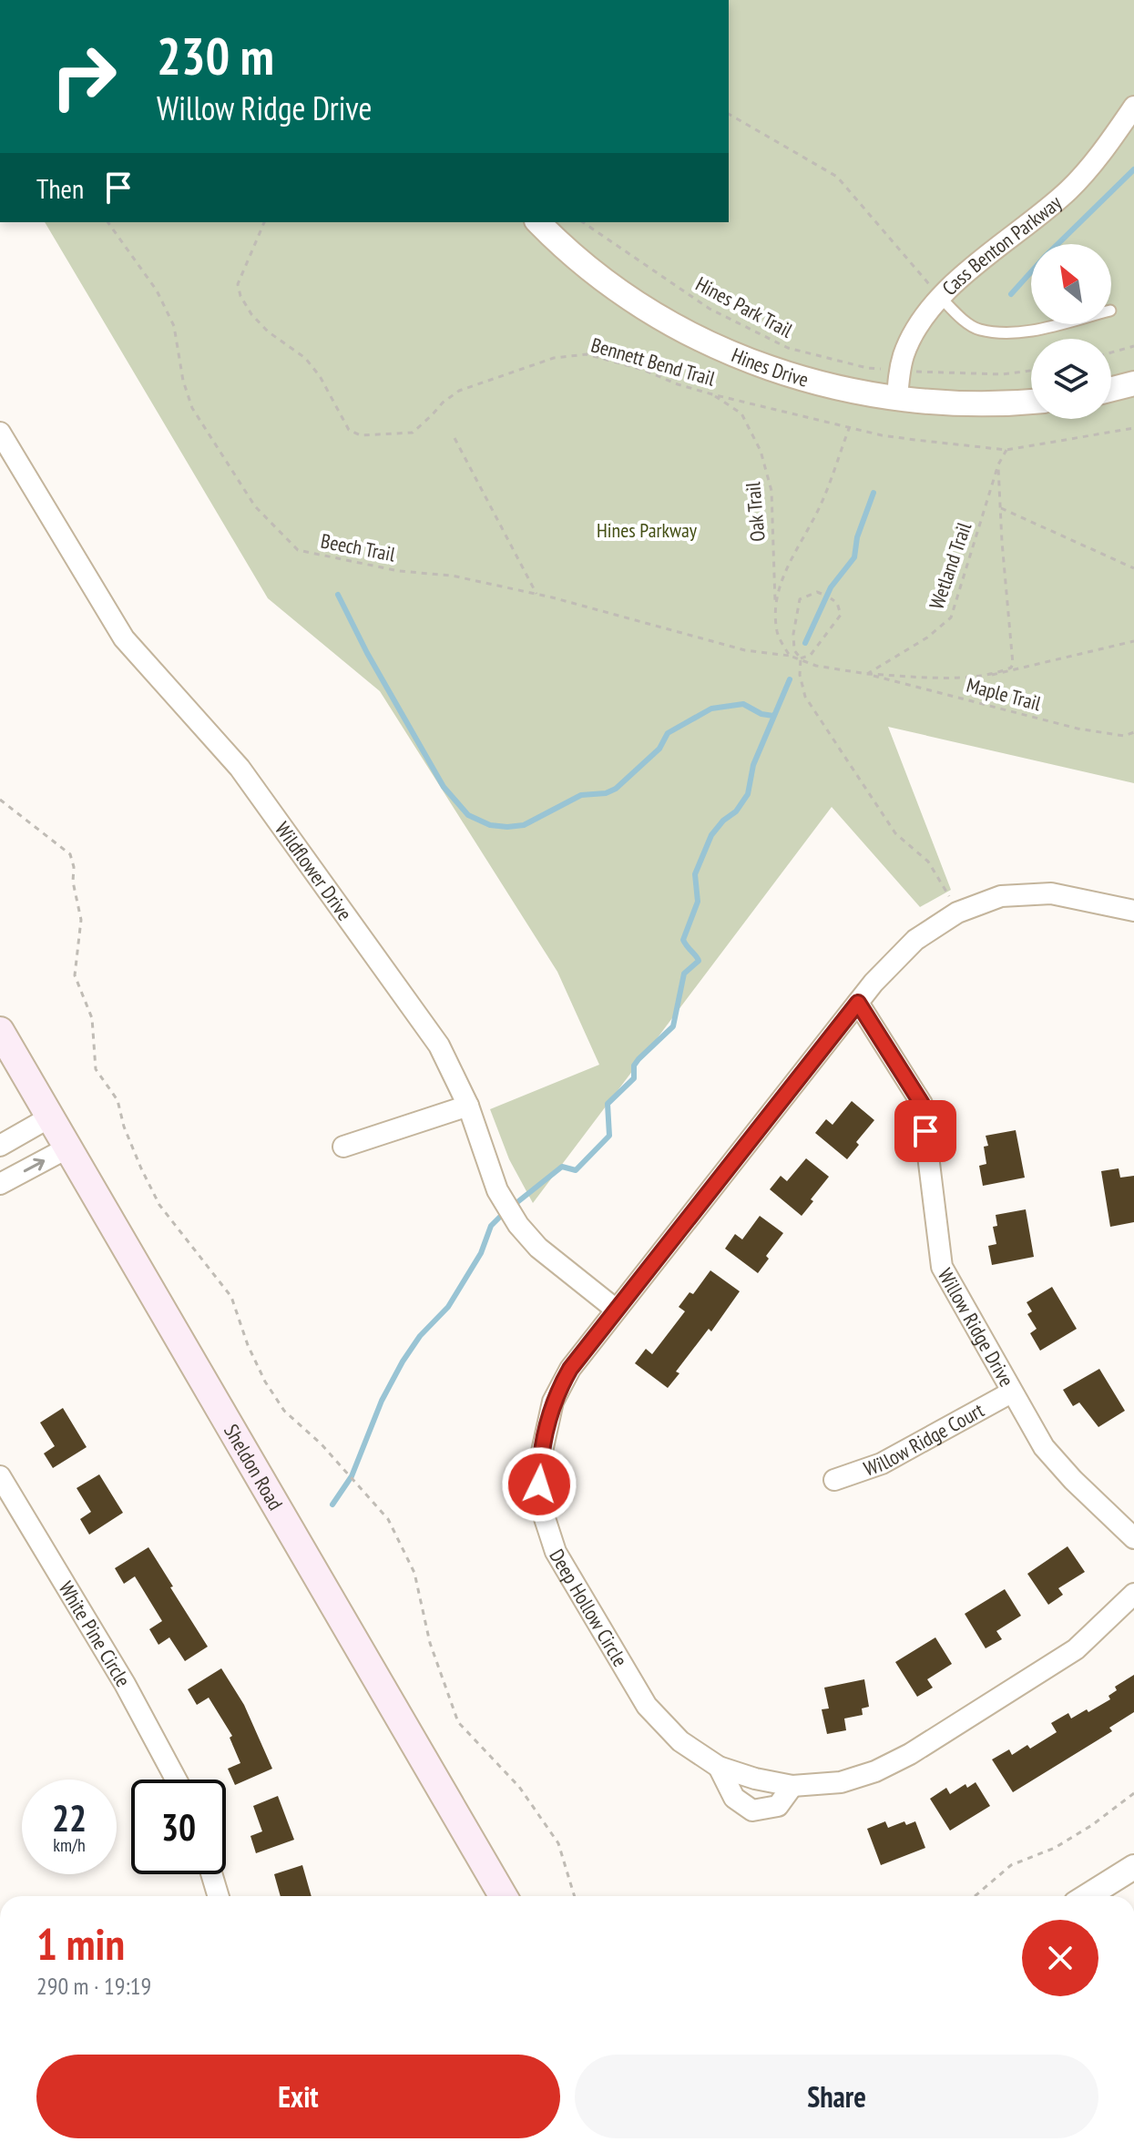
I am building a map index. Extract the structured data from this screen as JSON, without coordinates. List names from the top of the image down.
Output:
{
  "streets": {
    "main road": ["Sheldon Road"],
    "street": [
      "Cass Benton Parkway",
      "Hines Drive",
      "Wildflower Drive",
      "Willow Ridge Drive",
      "Willow Ridge Court",
      "Deep Hollow Circle",
      "White Pine Circle"
    ],
    "path": [
      "Hines Park Trail",
      "Bennett Bend Trail",
      "Oak Trail",
      "Beech Trail",
      "Wetland Trail",
      "Maple Trail"
    ]
  },
  "crossings": [
    ["Cass Benton Parkway", "Hines Park Trail"],
    ["Cass Benton Parkway", "Hines Drive"],
    ["Bennett Bend Trail", "Oak Trail"],
    ["Bennett Bend Trail", "Wetland Trail"],
    ["Wetland Trail", "Maple Trail"],
    ["Wildflower Drive", "Deep Hollow Circle"],
    ["Willow Ridge Drive", "Willow Ridge Court"],
    ["Willow Ridge Drive", "Deep Hollow Circle"]
  ],
  "parks": ["Hines Parkway"],
  "north": "top left",
  "page": {
    "turn": ["230 m", "Willow Ridge Drive"],
    "then": "Then",
    "speed": "22 km/h",
    "limit": "30",
    "heading": ["1 min", "290 m · 19:19"],
    "buttons": ["Exit", "Share"]
  }
}
